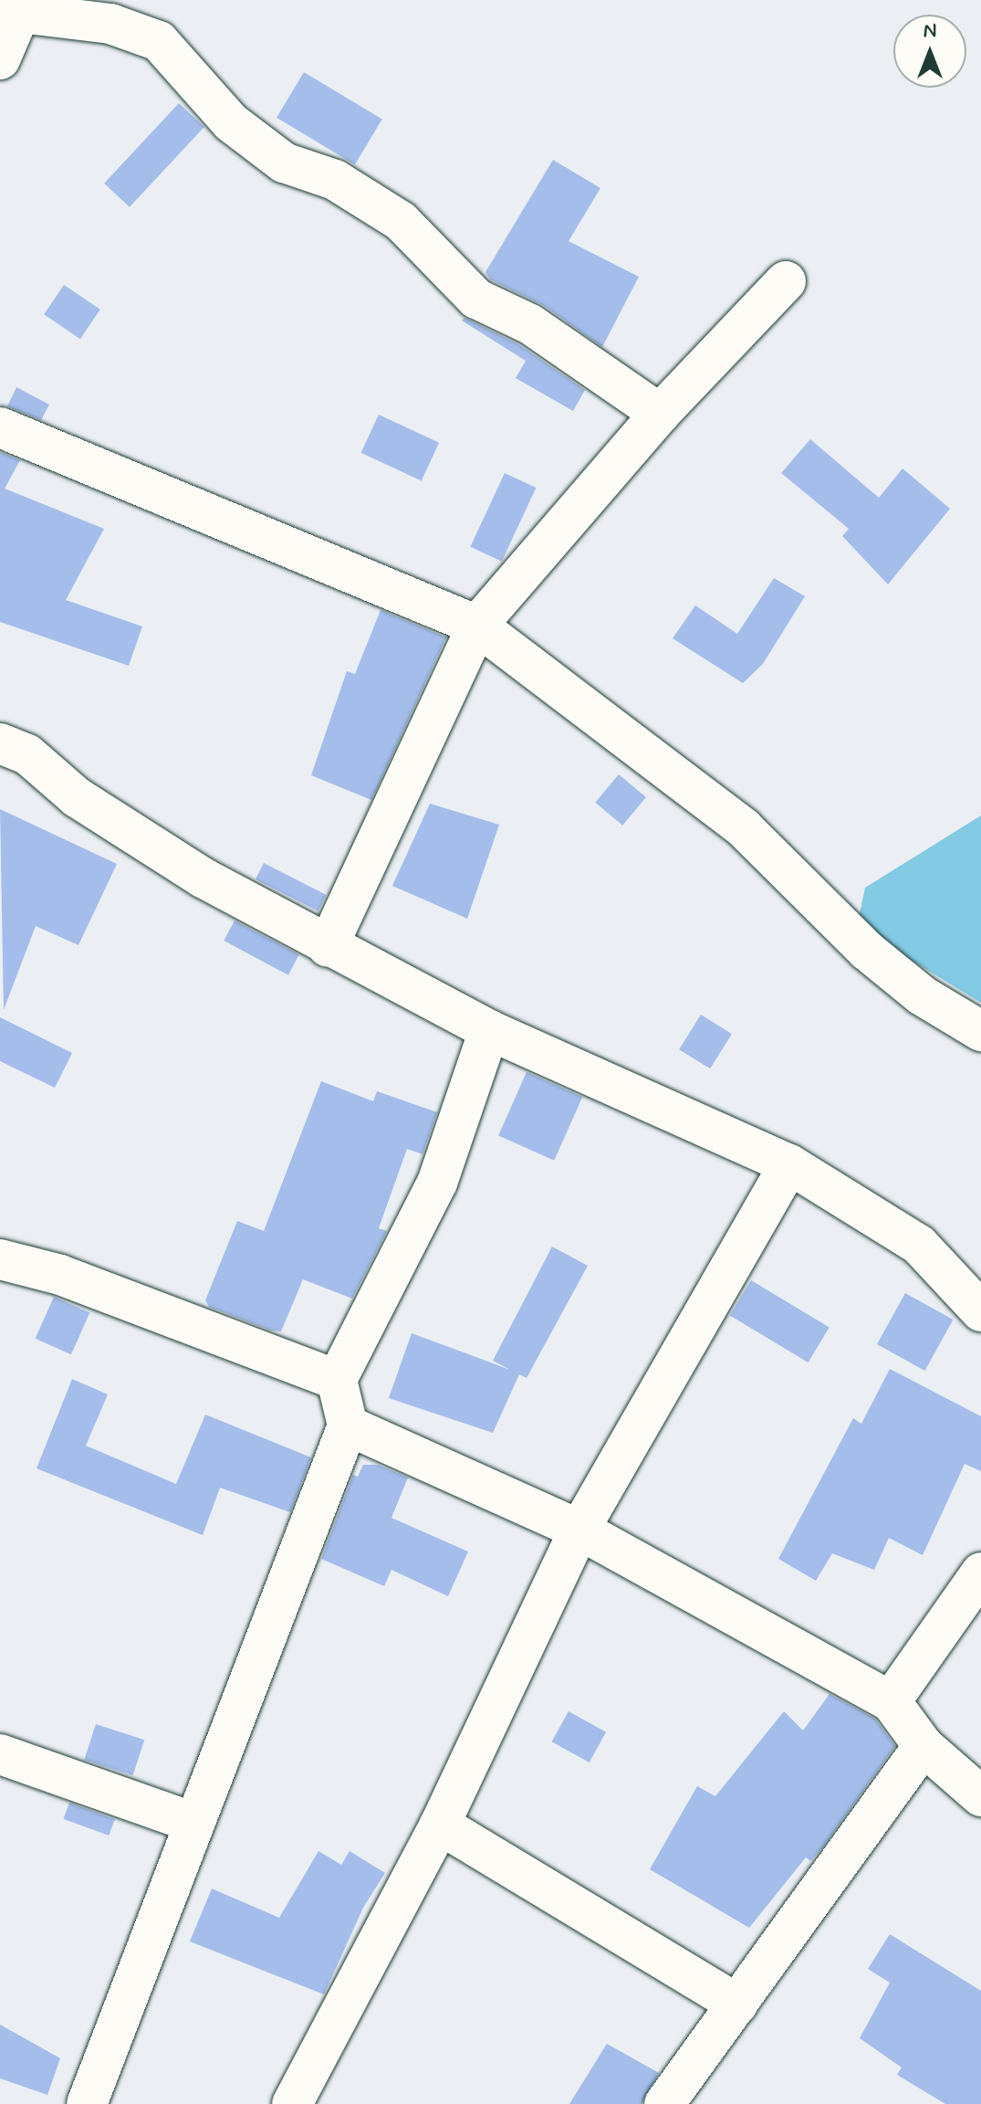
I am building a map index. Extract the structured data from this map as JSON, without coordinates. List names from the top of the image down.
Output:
{
  "north": "top"
}
